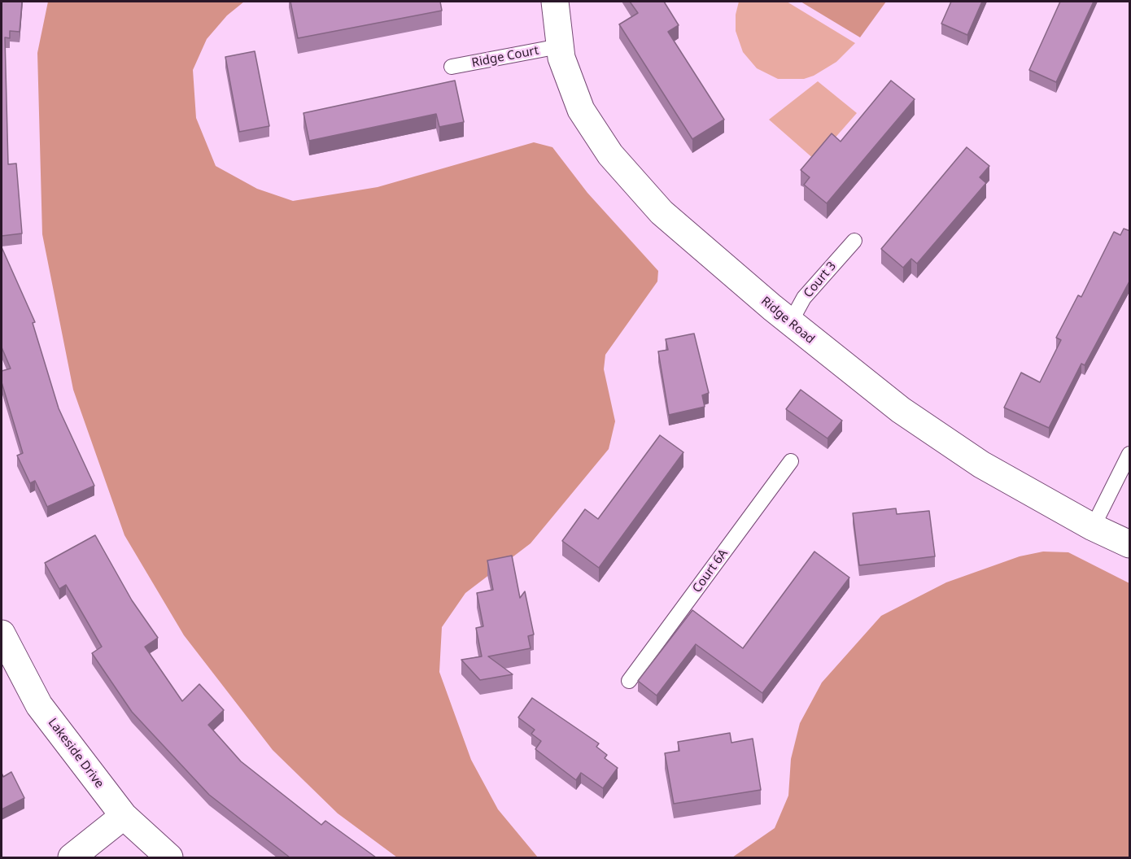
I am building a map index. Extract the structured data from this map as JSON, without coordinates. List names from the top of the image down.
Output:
{
  "streets": {
    "street": ["Ridge Road", "Lakeside Drive"],
    "lane": ["Ridge Court", "Court 3", "Court 6A"]
  },
  "crossings": [
    ["Ridge Court", "Ridge Road"],
    ["Court 3", "Ridge Road"]
  ]
}
